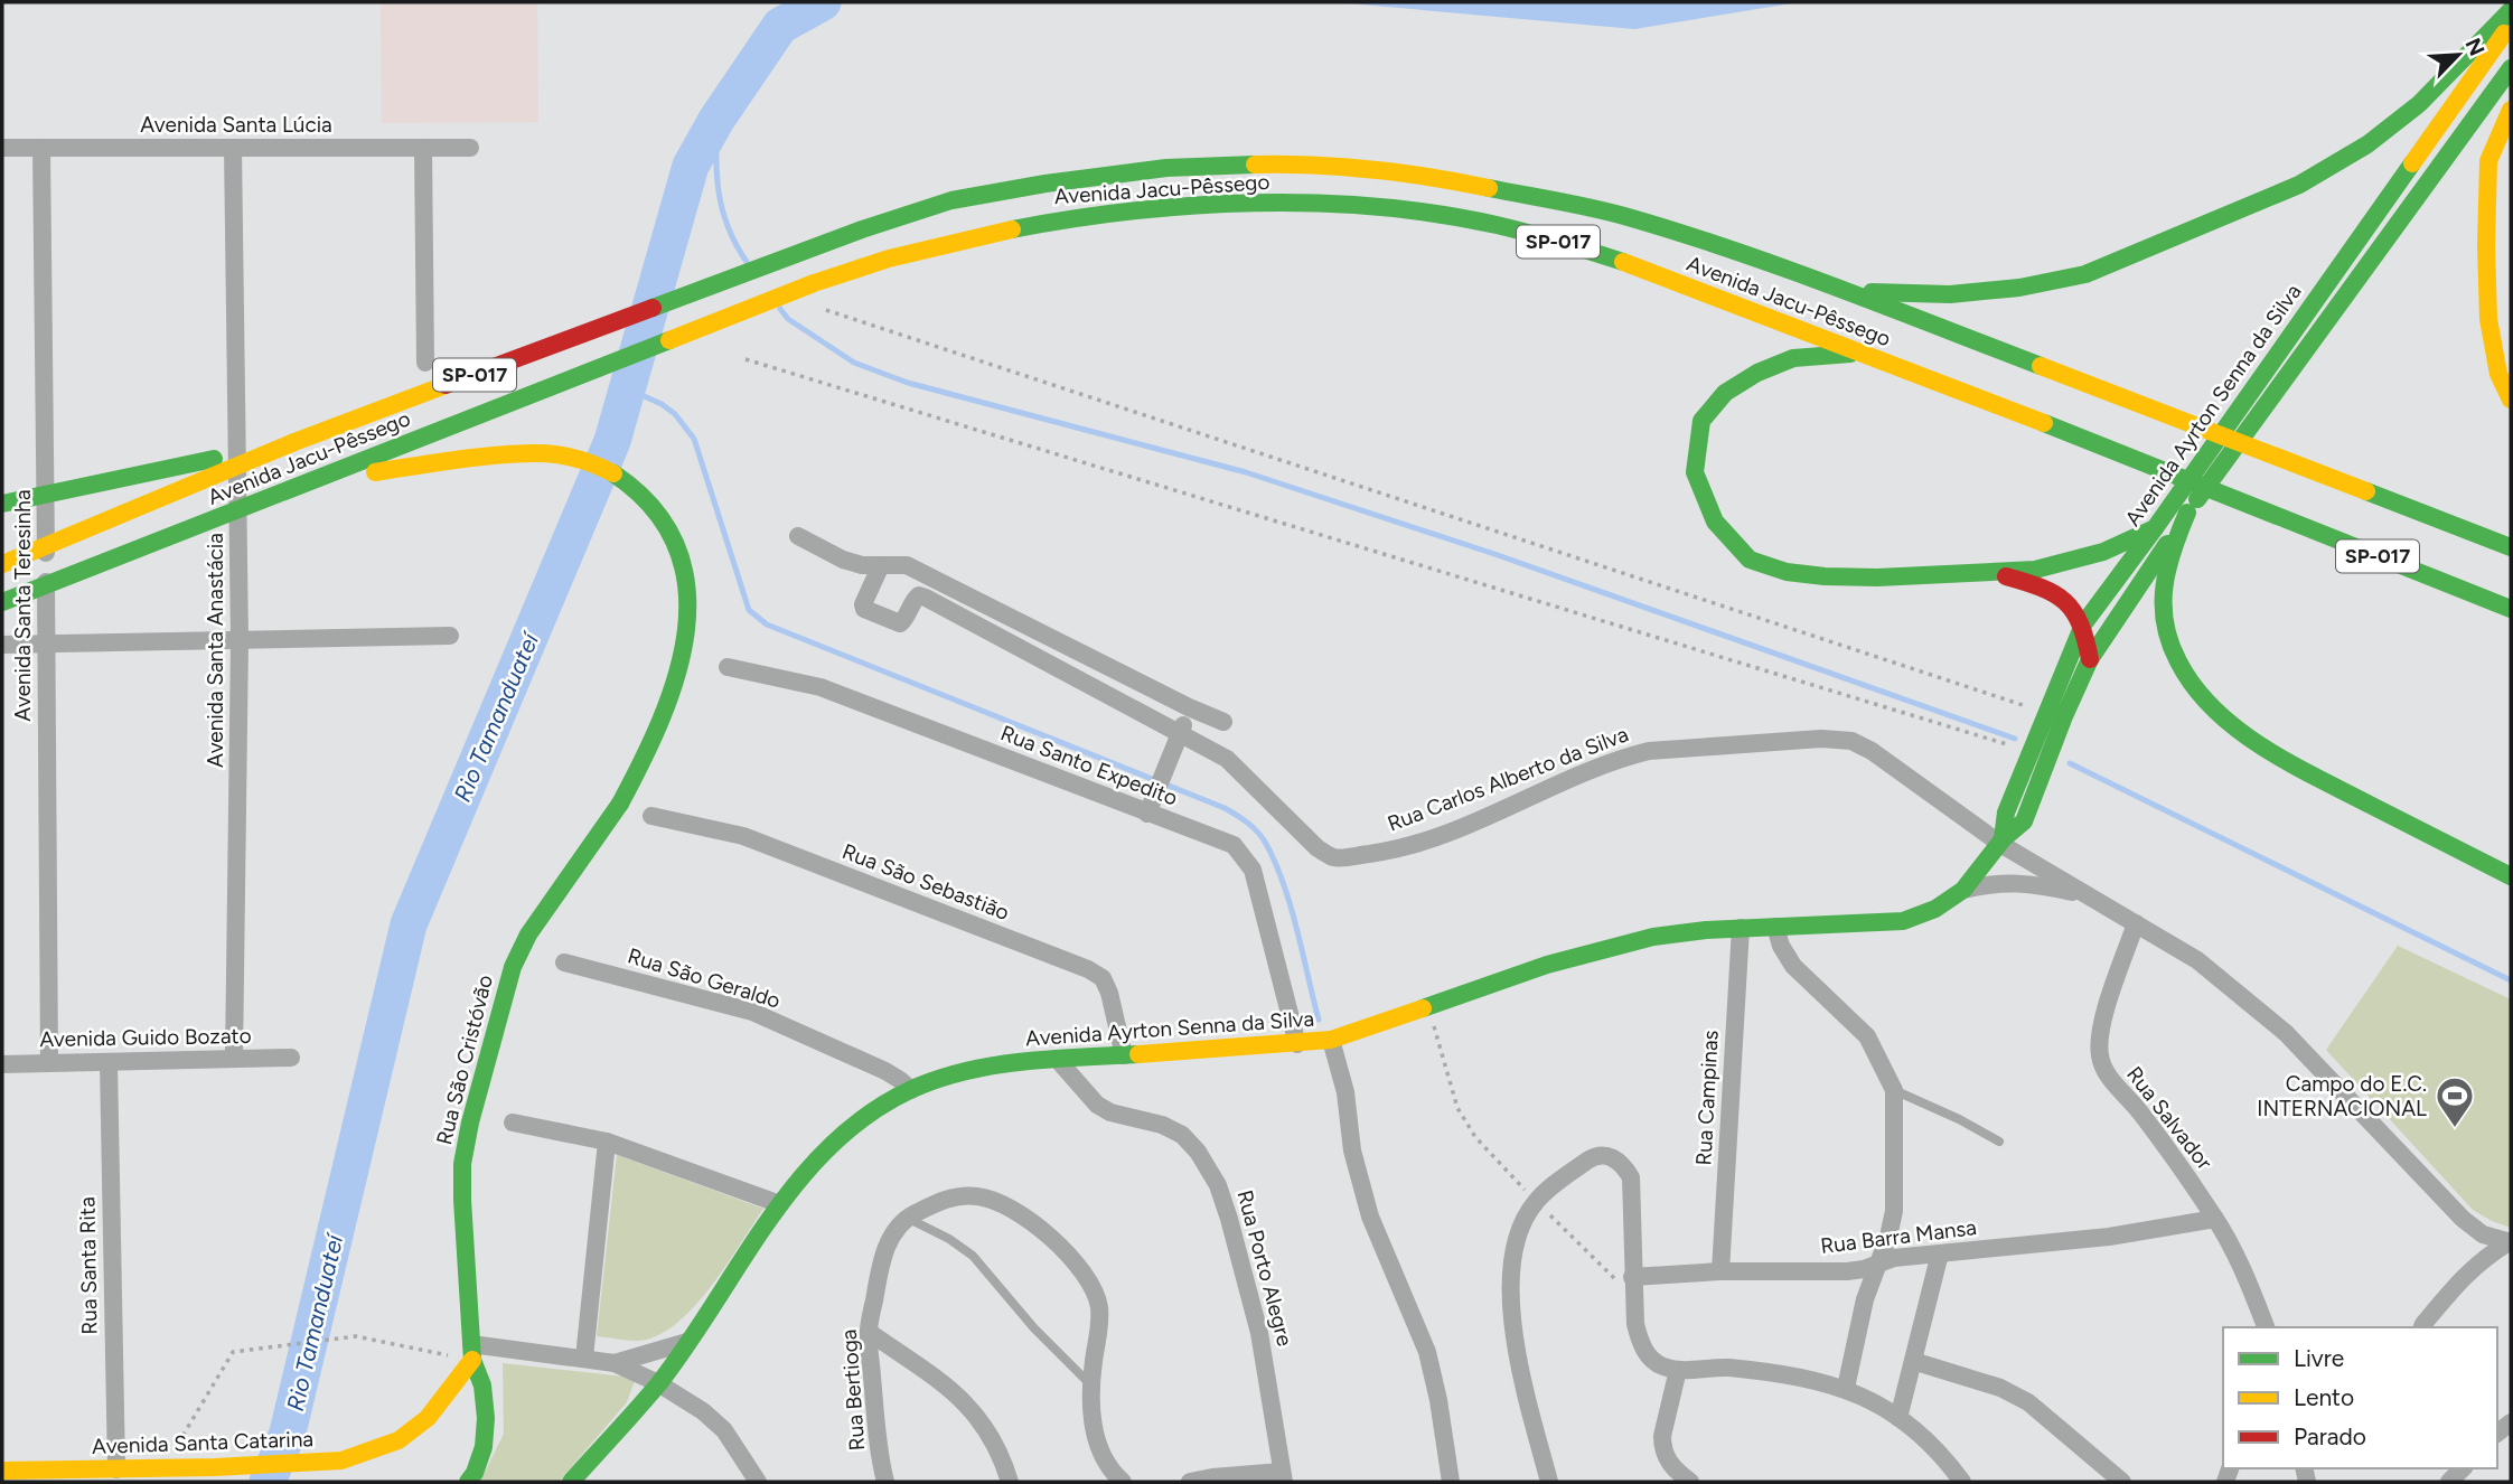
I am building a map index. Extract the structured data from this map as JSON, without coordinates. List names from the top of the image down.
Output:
{
  "streets": {
    "main road": [
      "Avenida Jacu-Pêssego",
      "SP-017",
      "Avenida Ayrton Senna da Silva",
      "Rua São Cristóvão",
      "Avenida Santa Catarina"
    ],
    "street": [
      "Avenida Santa Lúcia",
      "Avenida Santa Teresinha",
      "Avenida Santa Anastácia",
      "Rua Santo Expedito",
      "Rua Carlos Alberto da Silva",
      "Rua São Sebastião",
      "Rua São Geraldo",
      "Avenida Guido Bozato",
      "Rua Campinas",
      "Rua Salvador",
      "Rua Barra Mansa",
      "Rua Santa Rita",
      "Rua Porto Alegre",
      "Rua Bertioga"
    ]
  },
  "crossings": [
    ["Avenida Santa Lúcia", "Avenida Santa Teresinha"],
    ["Avenida Santa Lúcia", "Avenida Santa Anastácia"],
    ["Avenida Jacu-Pêssego", "Rua São Cristóvão"],
    ["Avenida Ayrton Senna da Silva", "Rua Santo Expedito"],
    ["Avenida Ayrton Senna da Silva", "Rua Carlos Alberto da Silva"],
    ["Avenida Ayrton Senna da Silva", "Rua São Sebastião"],
    ["Avenida Ayrton Senna da Silva", "Rua São Geraldo"],
    ["Avenida Ayrton Senna da Silva", "Rua Campinas"],
    ["Avenida Ayrton Senna da Silva", "Rua Porto Alegre"],
    ["Avenida Santa Teresinha", "Avenida Guido Bozato"],
    ["Avenida Santa Anastácia", "Avenida Guido Bozato"],
    ["Rua Carlos Alberto da Silva", "Rua Salvador"],
    ["Avenida Guido Bozato", "Rua Santa Rita"],
    ["Rua São Cristóvão", "Avenida Santa Catarina"],
    ["Rua Campinas", "Rua Barra Mansa"],
    ["Rua Salvador", "Rua Barra Mansa"],
    ["Rua Santa Rita", "Avenida Santa Catarina"]
  ],
  "water": ["Rio Tamanduateí"],
  "places": {
    "sports": ["Campo do E.C. INTERNACIONAL"]
  },
  "legend": ["Livre", "Lento", "Parado"],
  "north": "top right"
}
